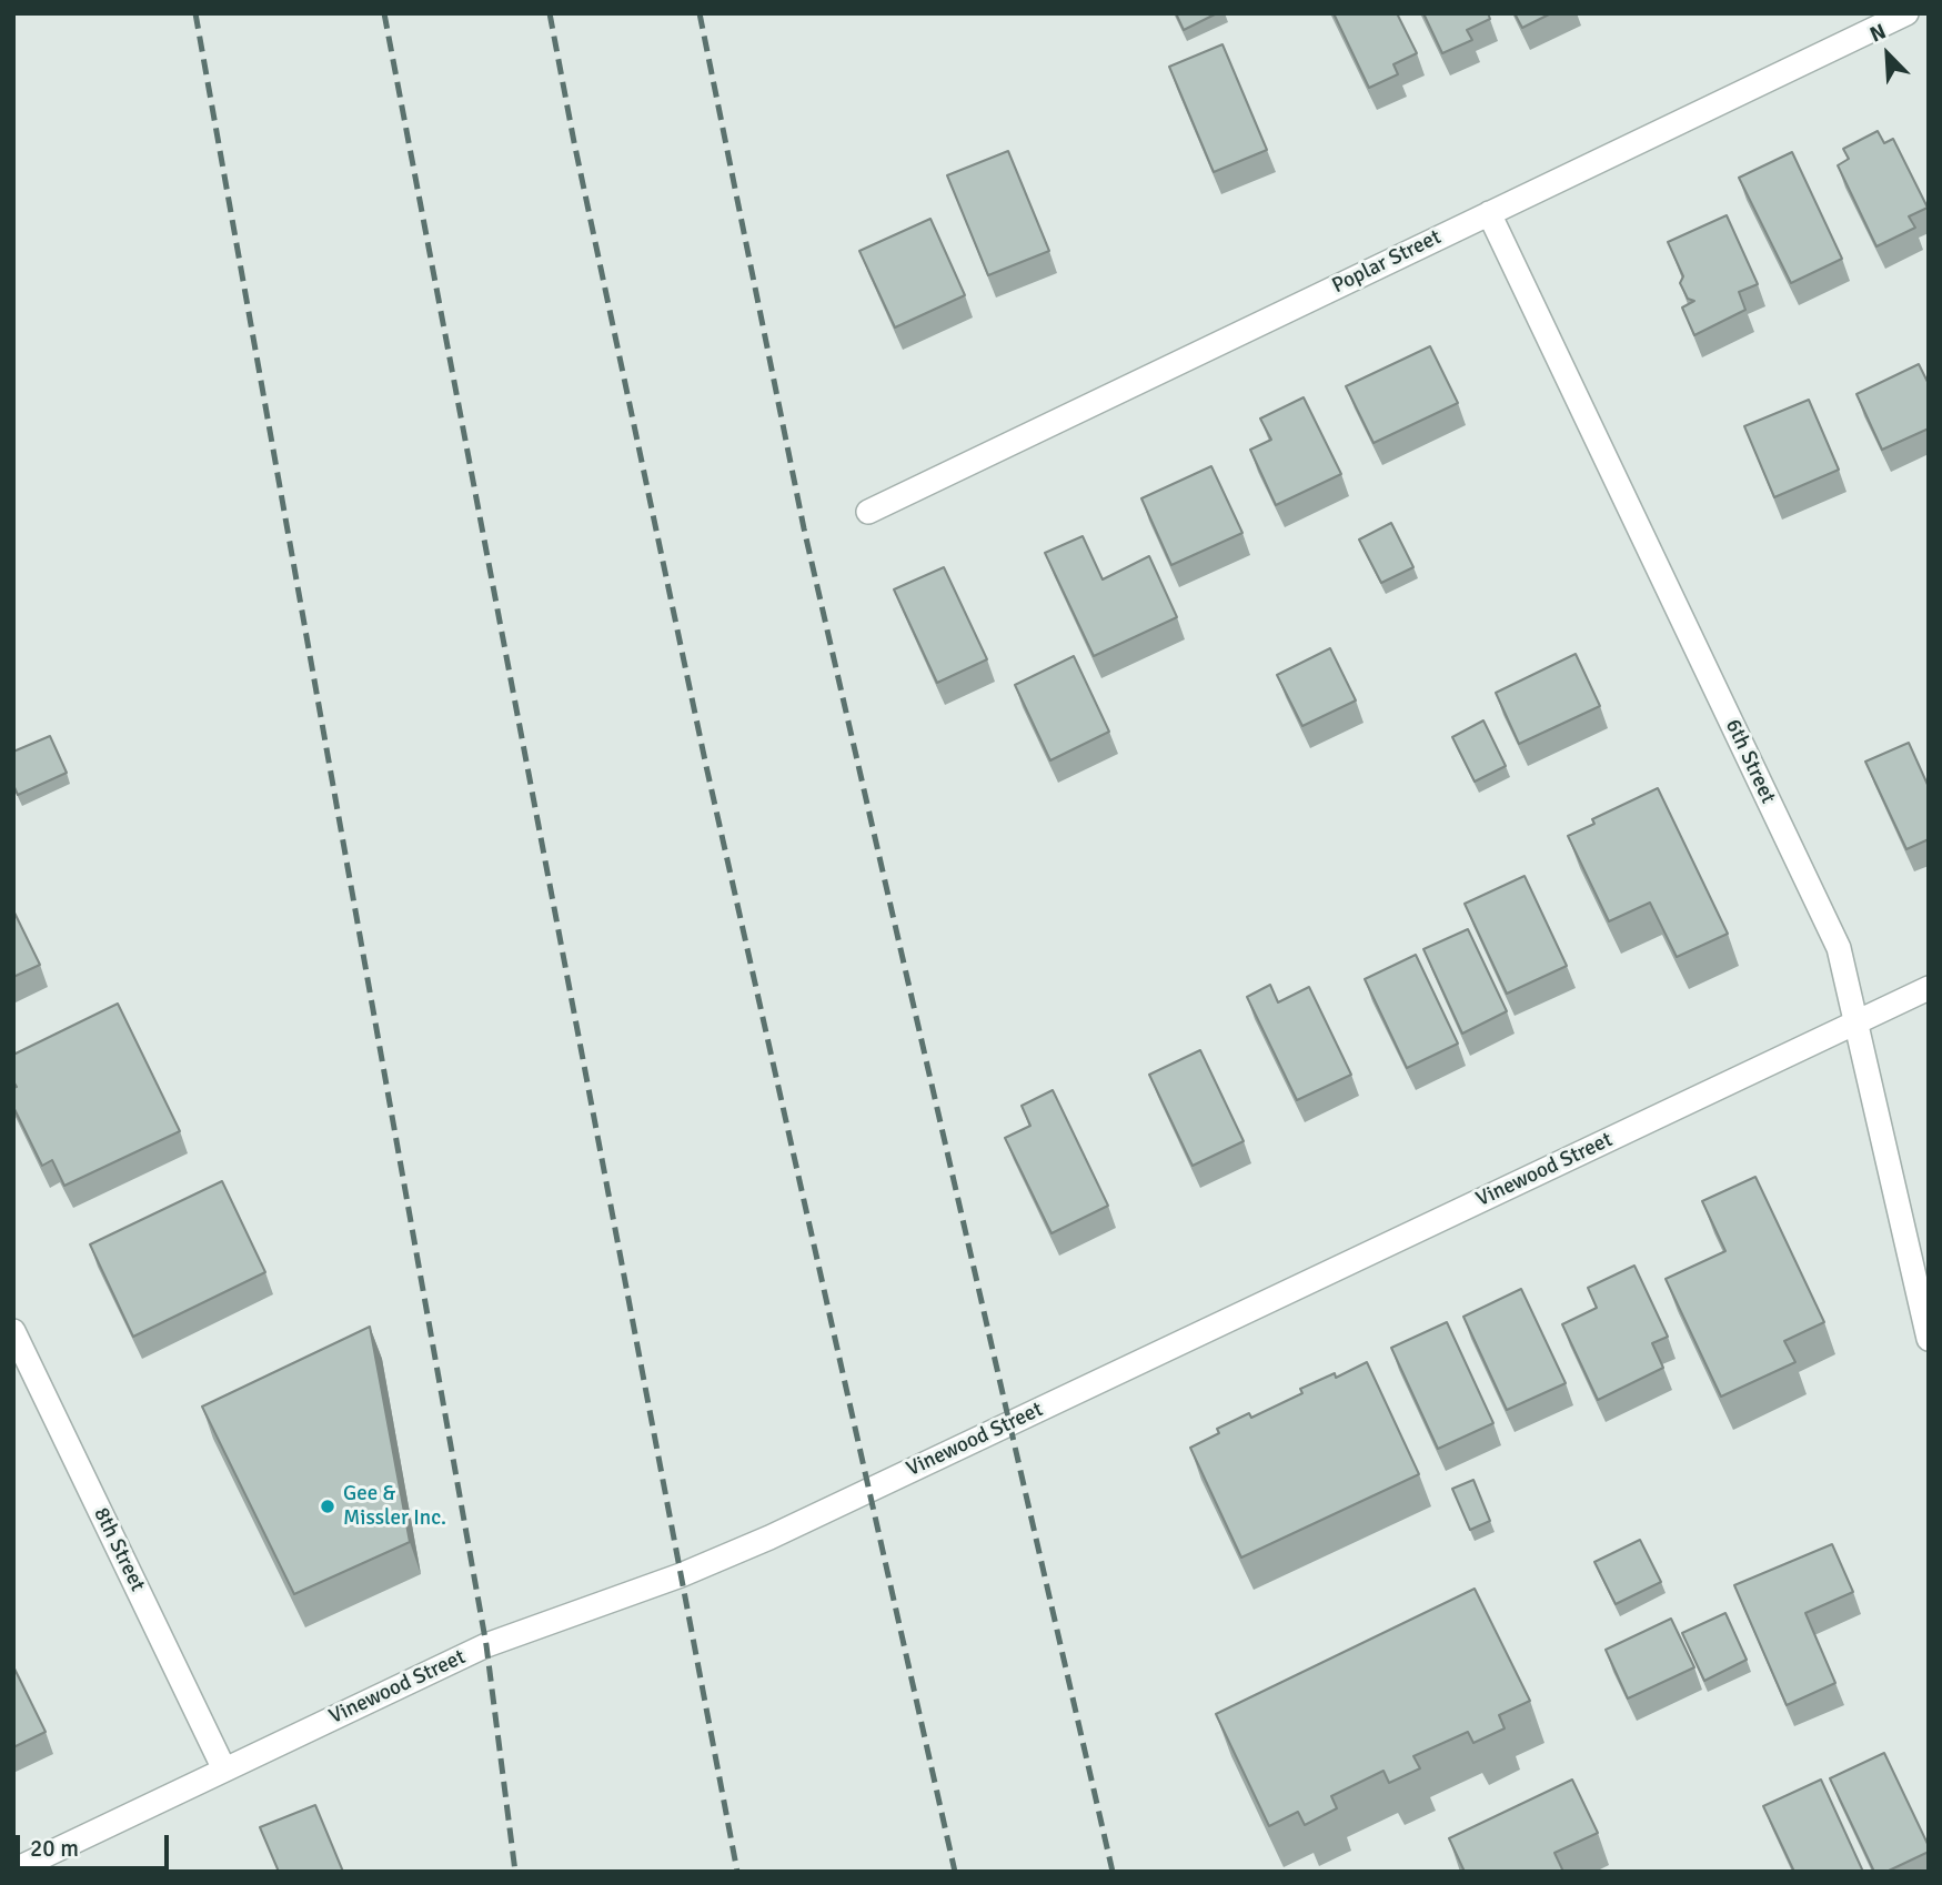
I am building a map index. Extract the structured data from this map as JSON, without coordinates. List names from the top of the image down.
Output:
{
  "streets": {
    "street": [
      "Poplar Street",
      "6th Street",
      "Vinewood Street",
      "8th Street"
    ]
  },
  "crossings": [
    ["Poplar Street", "6th Street"],
    ["6th Street", "Vinewood Street"],
    ["Vinewood Street", "8th Street"]
  ],
  "places": ["Gee & Missler Inc."],
  "scale_bar": "20 m",
  "north": "top left"
}
